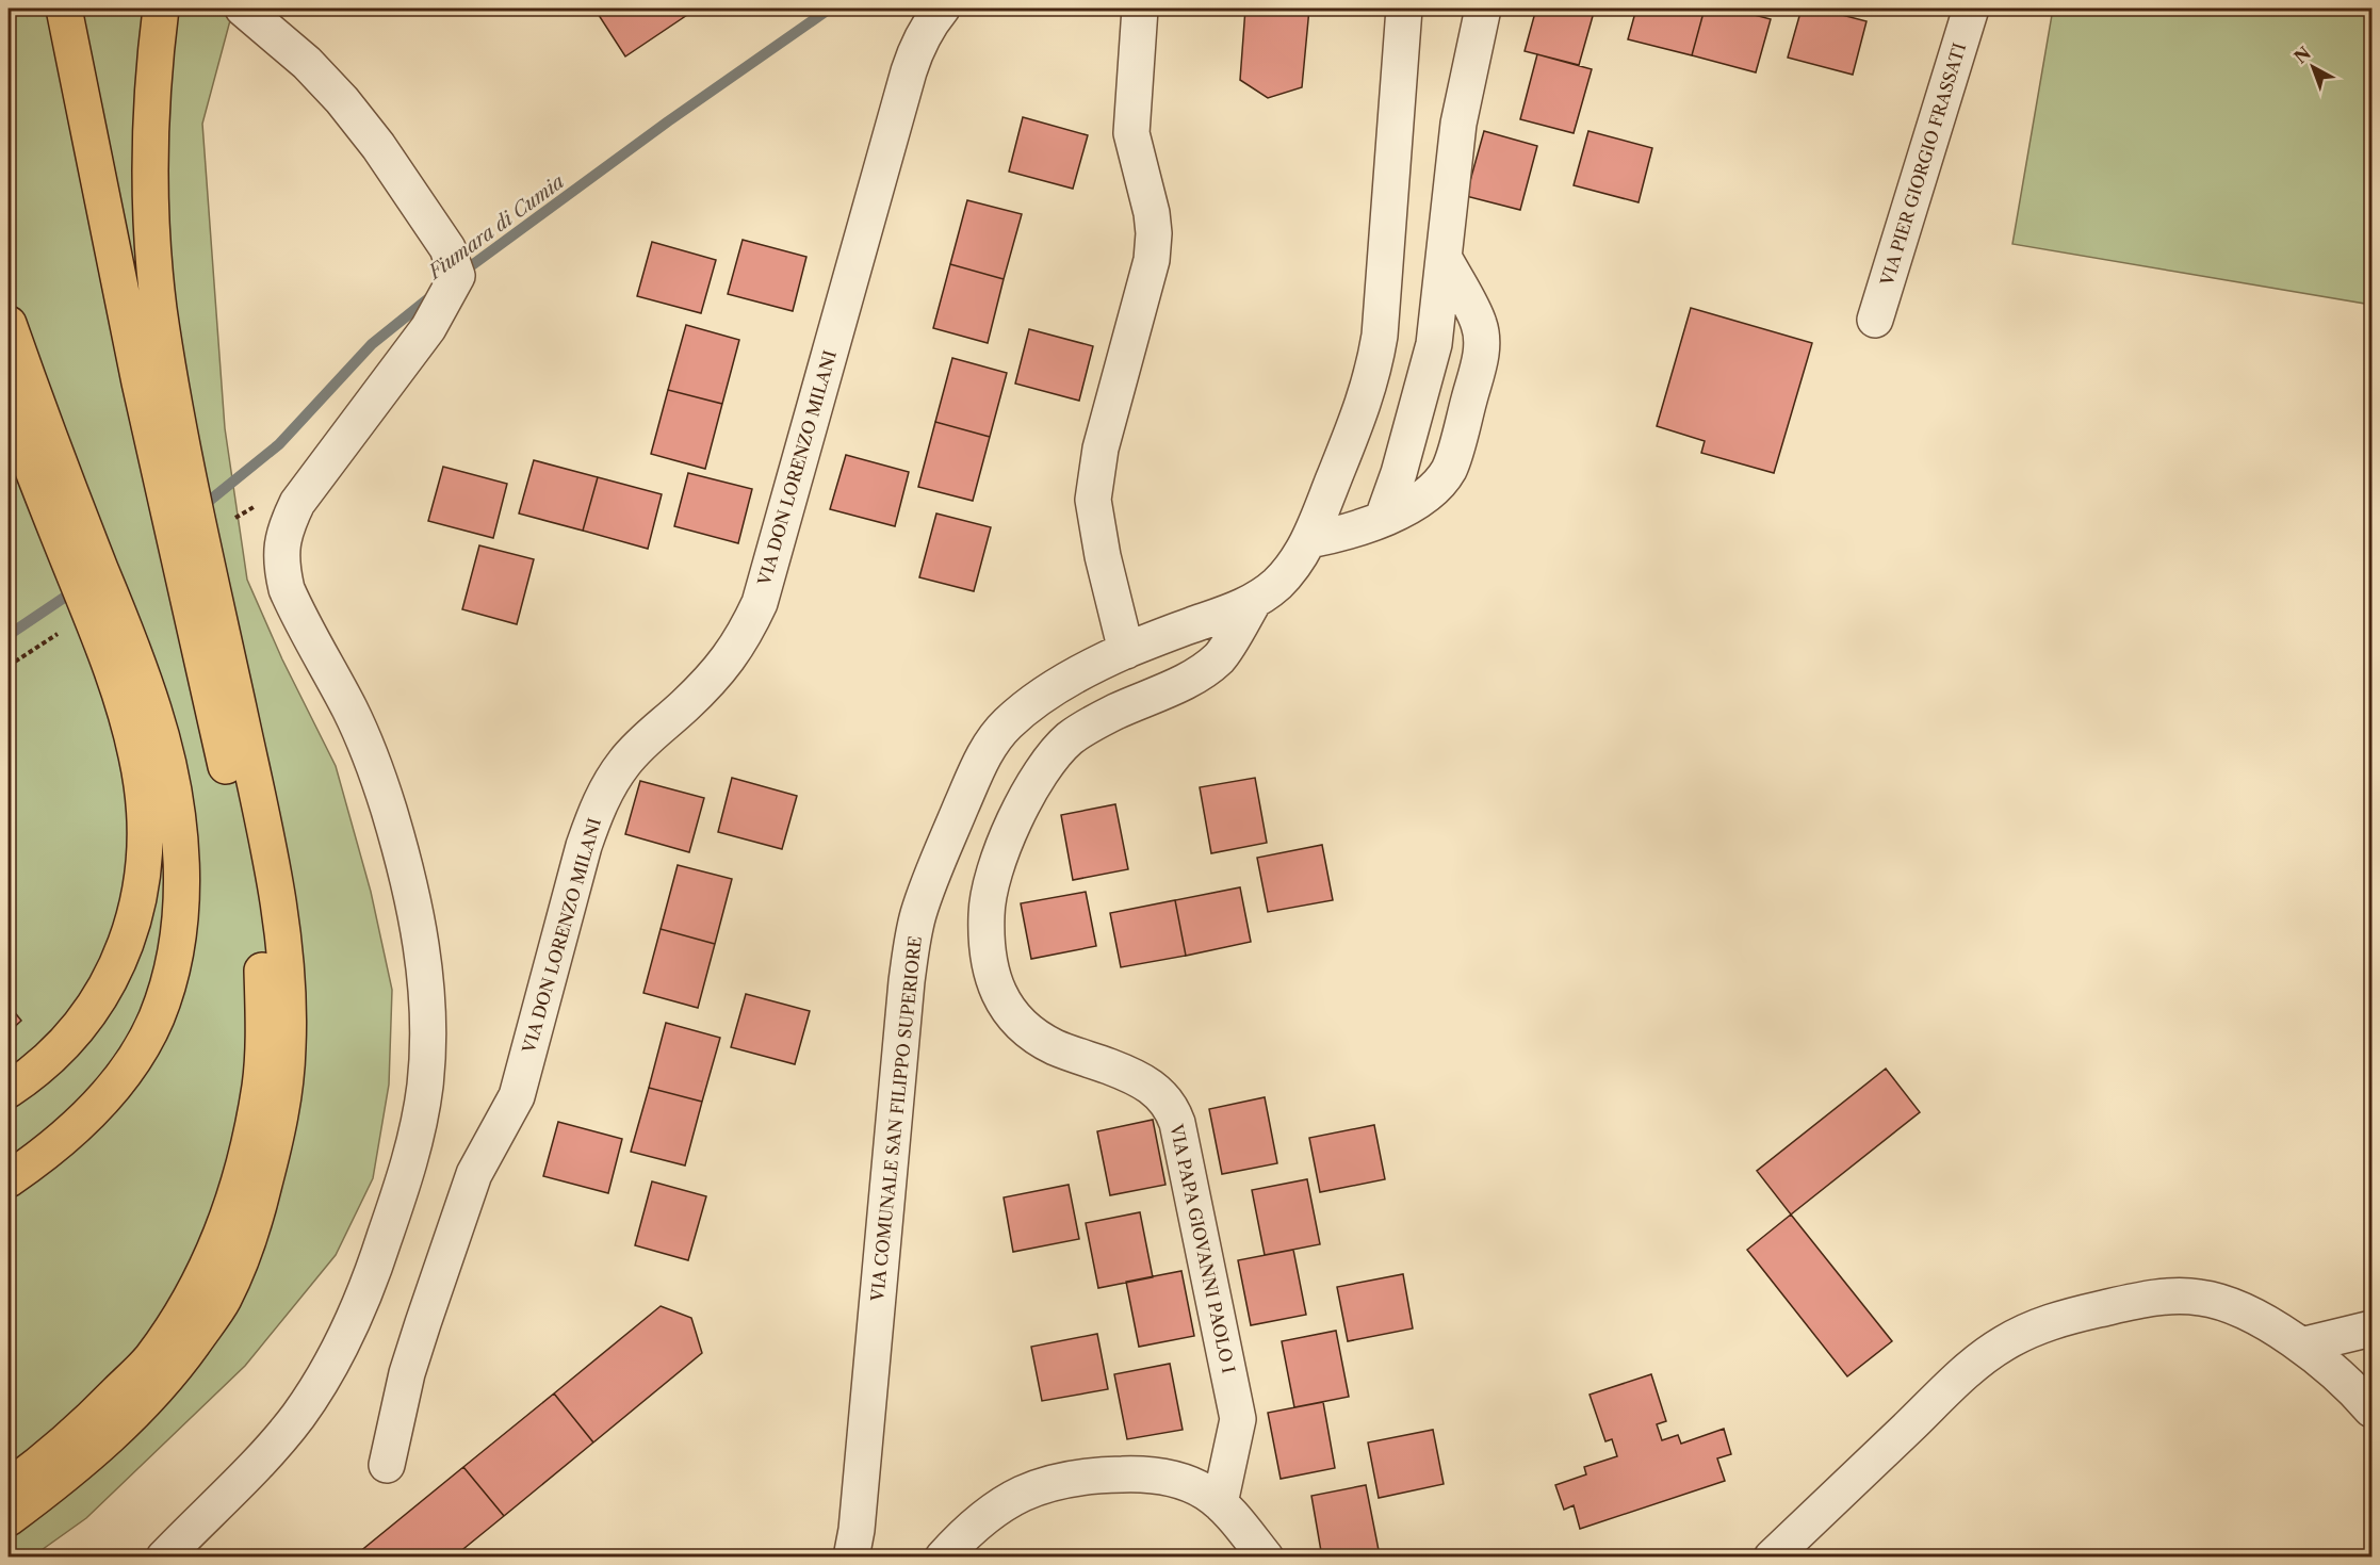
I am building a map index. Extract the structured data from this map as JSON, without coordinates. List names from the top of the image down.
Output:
{
  "streets": {
    "street": [
      "VIA PIER GIORGIO FRASSATI",
      "VIA DON LORENZO MILANI",
      "VIA COMUNALE SAN FILIPPO SUPERIORE",
      "VIA PAPA GIOVANNI PAOLO I"
    ]
  },
  "crossings": [
    ["VIA COMUNALE SAN FILIPPO SUPERIORE", "VIA PAPA GIOVANNI PAOLO I"]
  ],
  "water": ["Fiumara di Cumia"],
  "north": "top left"
}
